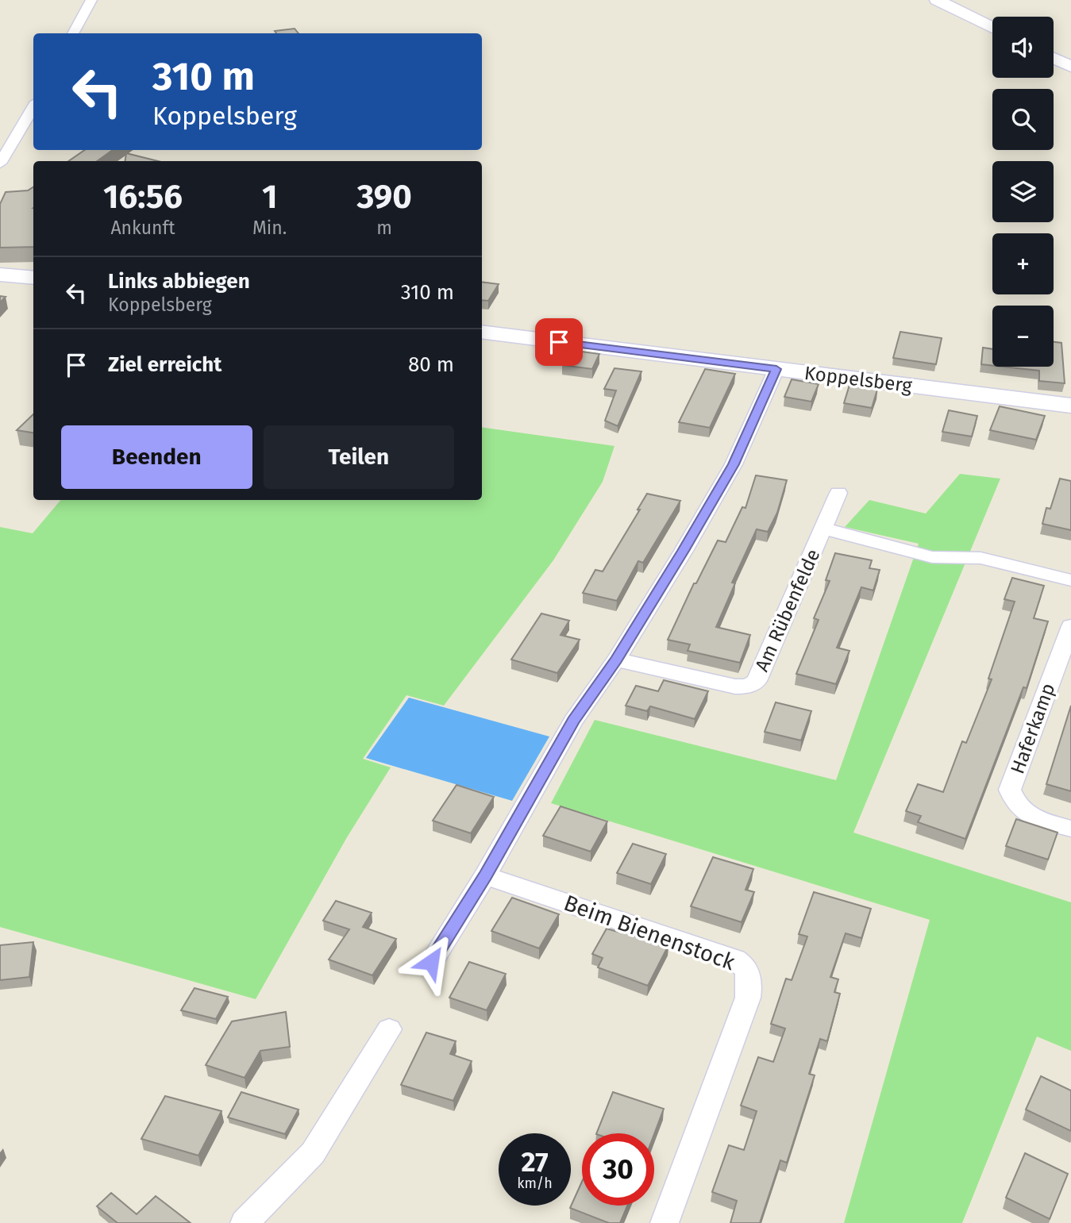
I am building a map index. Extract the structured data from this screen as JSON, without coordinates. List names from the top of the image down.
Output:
{
  "streets": {
    "street": [
      "Koppelsberg",
      "Am Rübenfelde",
      "Haferkamp",
      "Beim Bienenstock"
    ]
  },
  "page": {
    "map_buttons": ["+", "−"],
    "turn": ["310 m", "Koppelsberg"],
    "eta": [
      "16:56",
      "Ankunft",
      "1",
      "Min.",
      "390",
      "m"
    ],
    "list": [
      {
        "name": "Links abbiegen",
        "note": "Koppelsberg",
        "value": "310 m"
      },
      {
        "name": "Ziel erreicht",
        "value": "80 m"
      }
    ],
    "buttons": ["Beenden", "Teilen"],
    "speed": "27 km/h",
    "limit": "30"
  }
}
